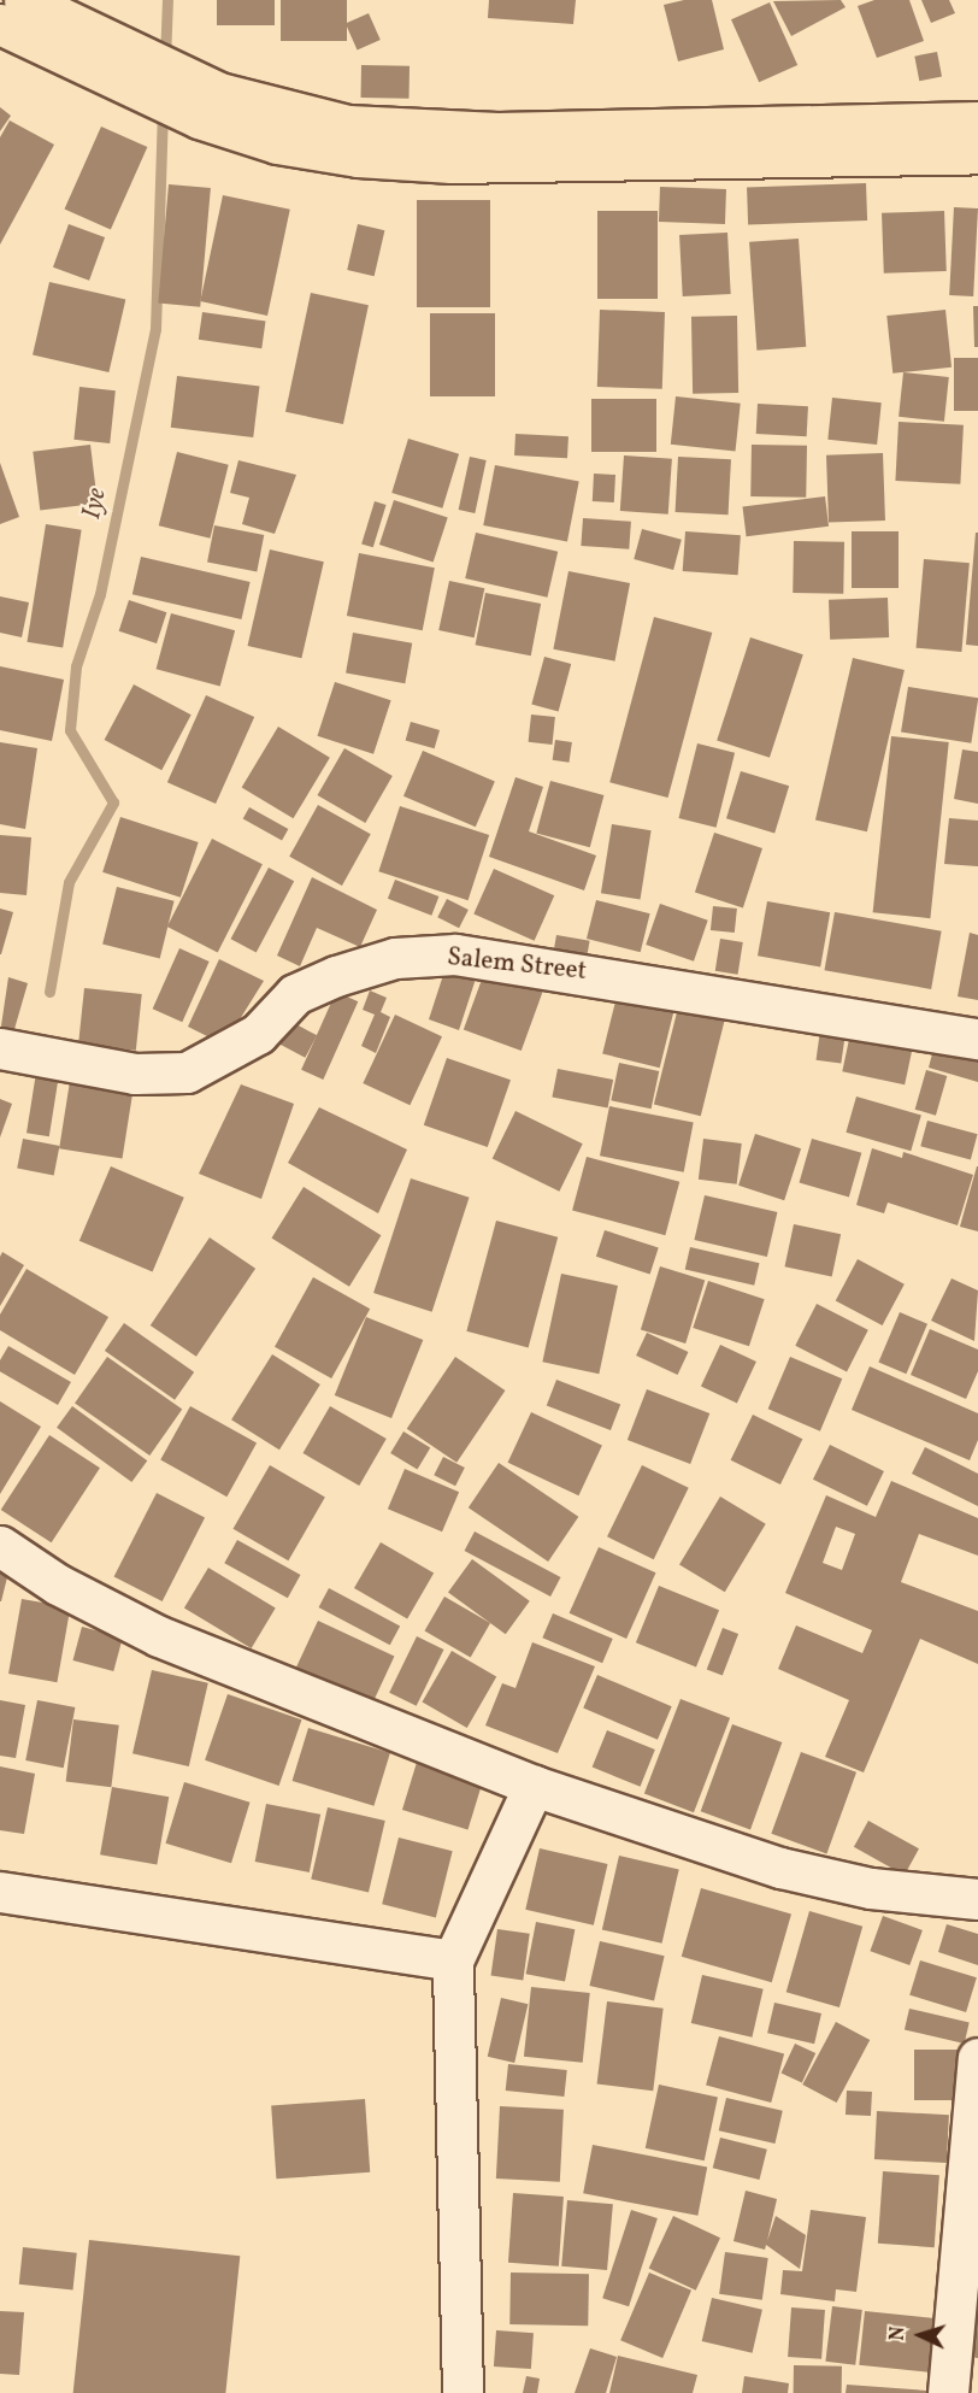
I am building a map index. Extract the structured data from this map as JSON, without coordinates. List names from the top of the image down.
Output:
{
  "streets": {
    "street": ["Salem Street"]
  },
  "water": ["Iye"],
  "north": "left"
}
